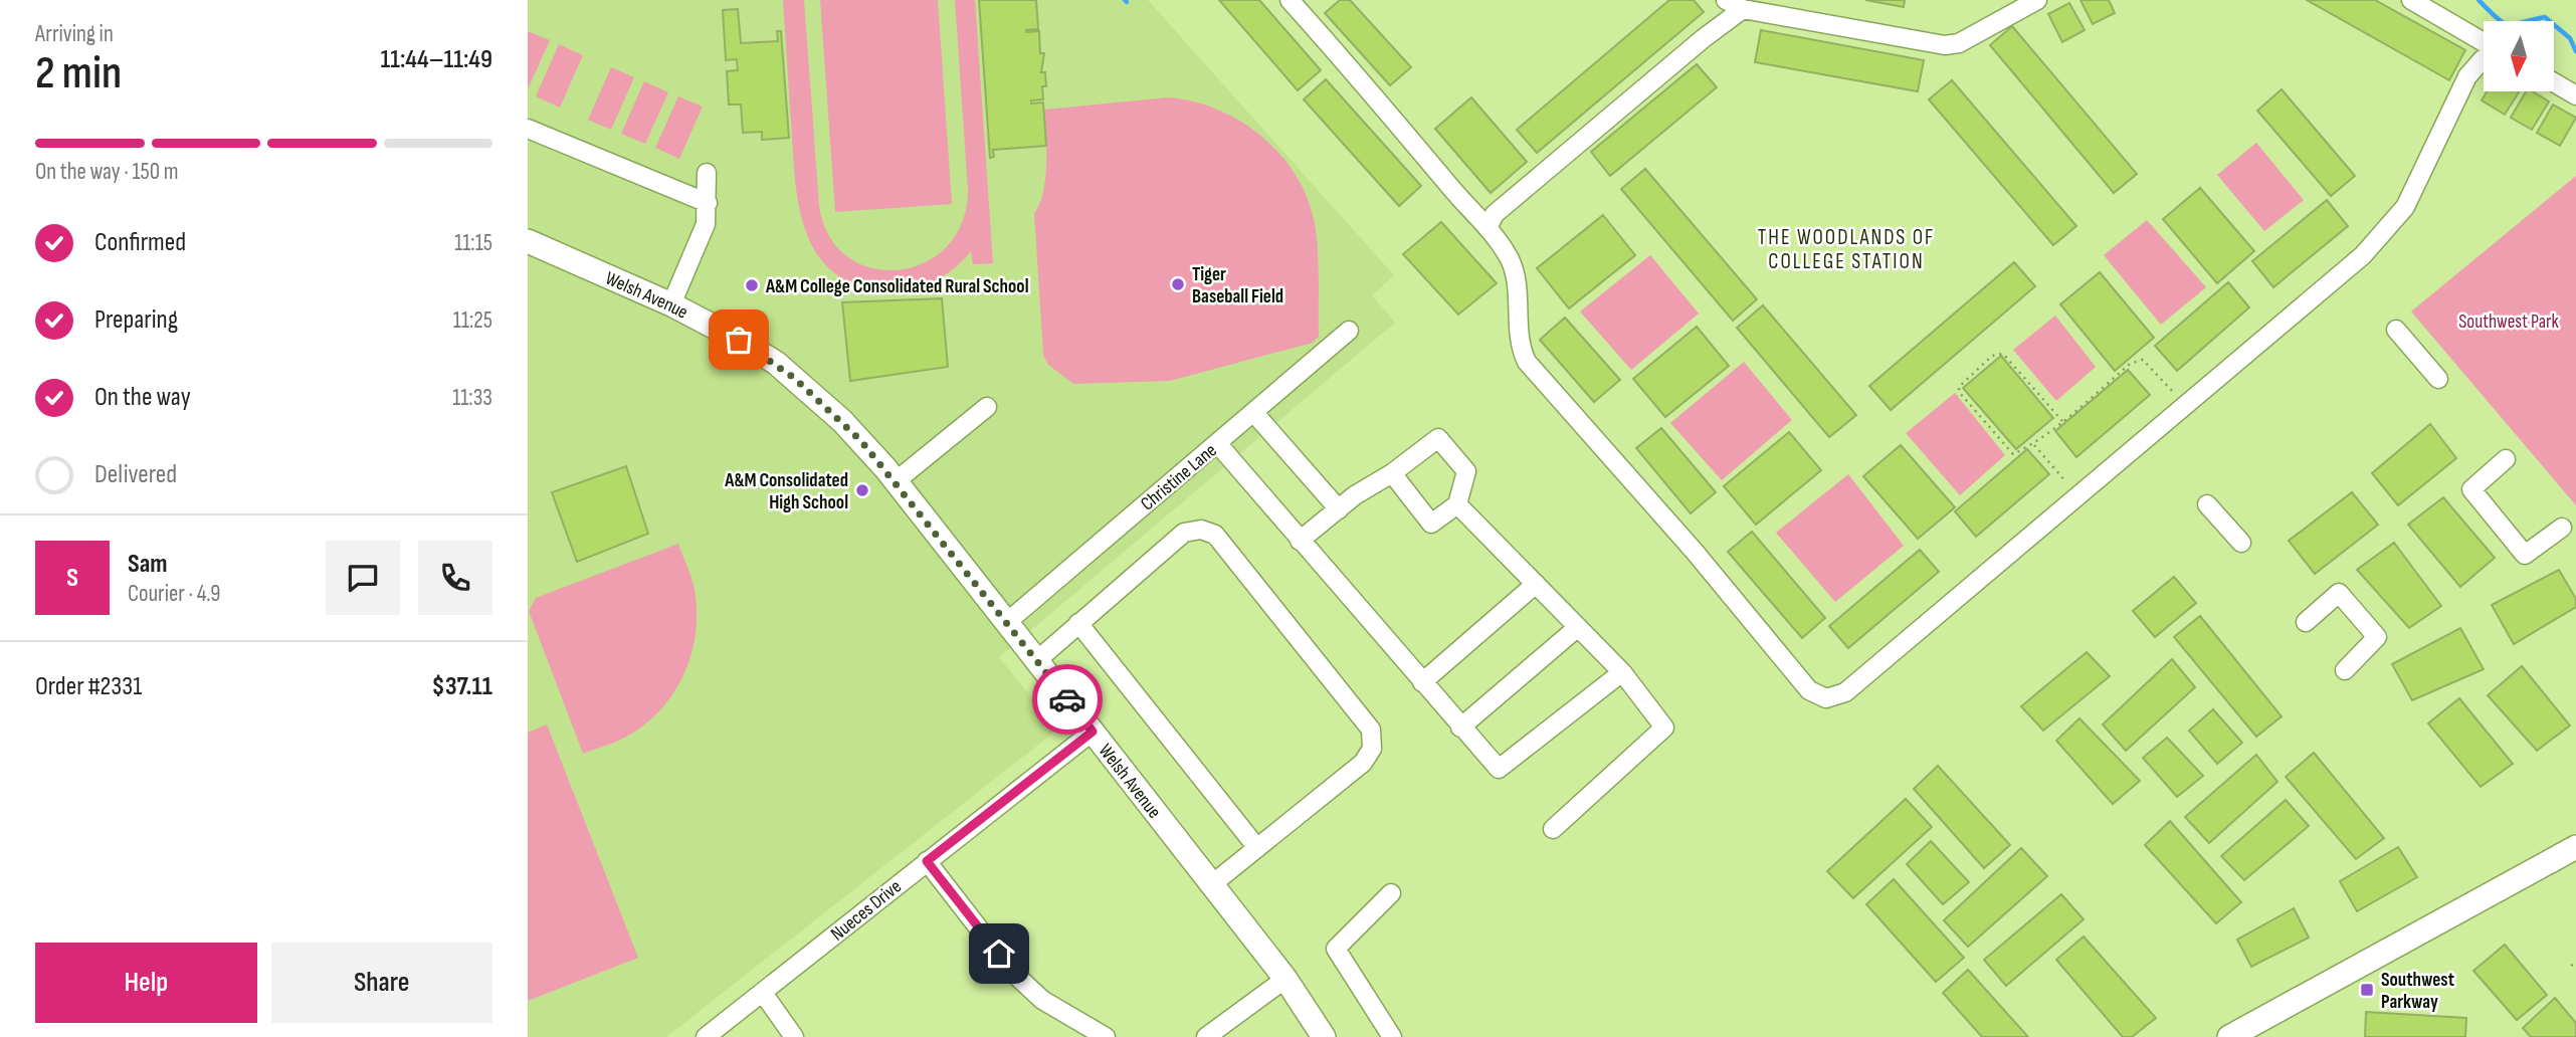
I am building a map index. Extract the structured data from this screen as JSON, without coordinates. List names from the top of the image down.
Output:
{
  "streets": {
    "main road": ["Welsh Avenue"],
    "street": ["Christine Lane", "Nueces Drive"]
  },
  "crossings": [
    ["Welsh Avenue", "Christine Lane"],
    ["Welsh Avenue", "Nueces Drive"]
  ],
  "districts": ["THE WOODLANDS OF COLLEGE STATION"],
  "parks": ["Southwest Park"],
  "places": {
    "other": ["Tiger Baseball Field", "A&M College Consolidated Rural School", "A&M Consolidated High School"],
    "transit": ["Southwest Parkway"]
  },
  "north": "bottom",
  "page": {
    "heading": ["2 min", "Arriving in", "11:44–11:49"],
    "panel": [
      "Sam",
      "Courier · 4.9",
      "Order #2331",
      "$37.11"
    ],
    "bar": "On the way · 150 m",
    "list": [
      ["Confirmed", "11:15"],
      ["Preparing", "11:25"],
      ["On the way", "11:33"],
      "Delivered"
    ],
    "round": "S",
    "buttons": ["Help", "Share"]
  }
}
